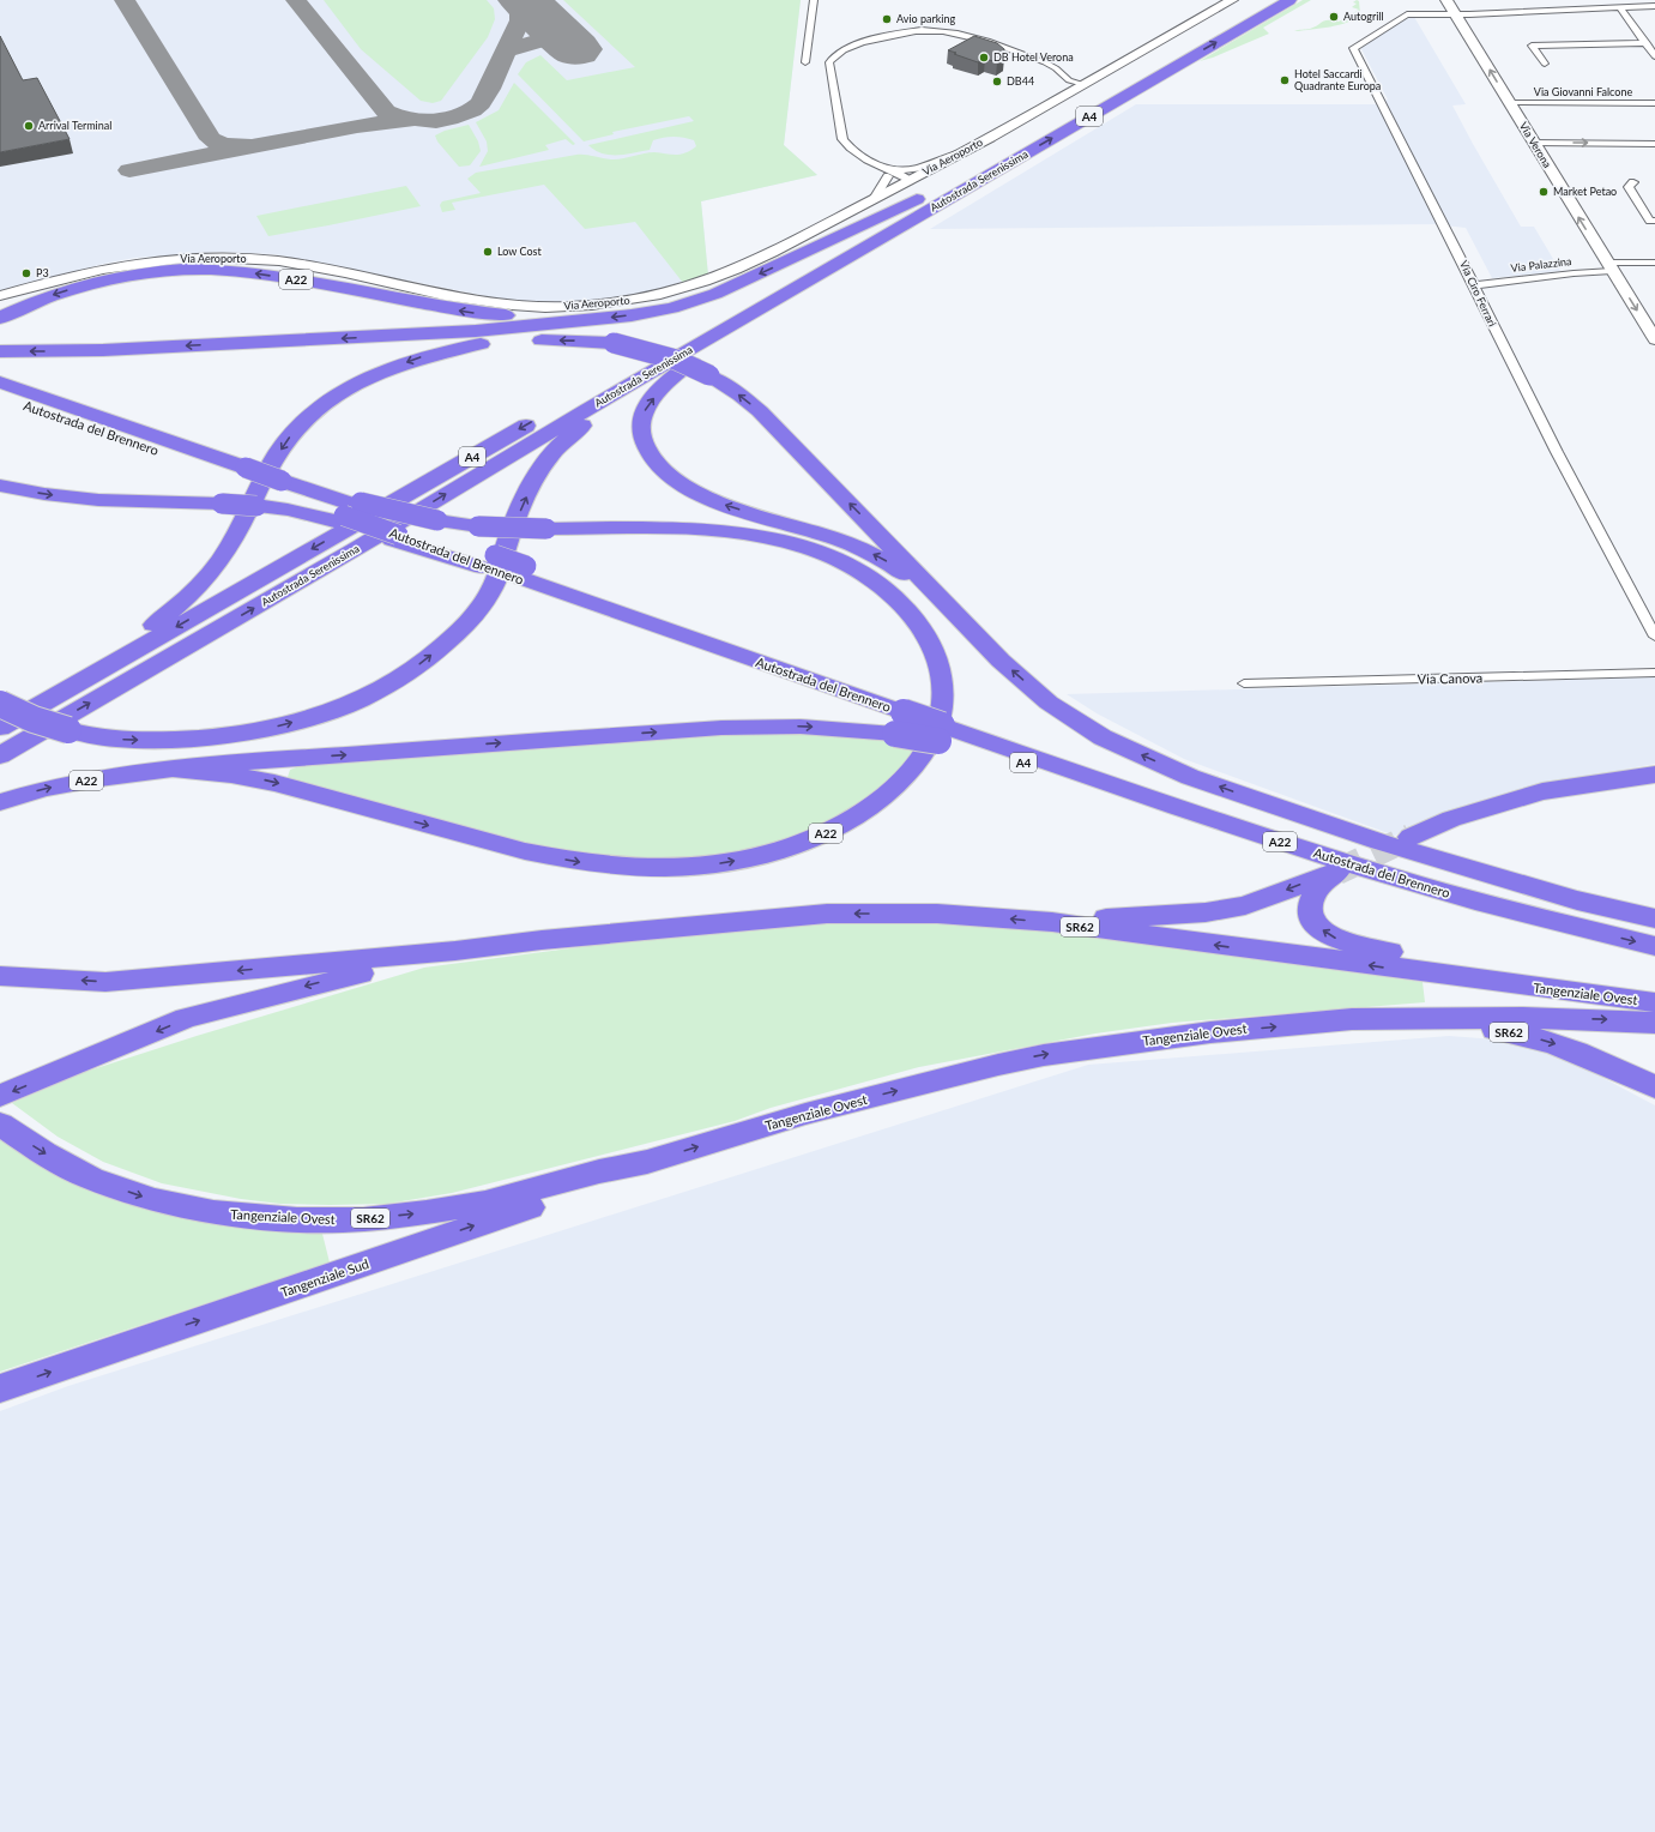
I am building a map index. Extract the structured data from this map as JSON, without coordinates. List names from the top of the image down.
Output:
{
  "streets": {
    "highway": [
      "A4",
      "Autostrada Serenissima",
      "A22",
      "Autostrada del Brennero",
      "SR62",
      "Tangenziale Ovest",
      "Tangenziale Sud"
    ],
    "street": [
      "Via Giovanni Falcone",
      "Via Verona",
      "Via Aeroporto",
      "Via Palazzina",
      "Via Ciro Ferrari",
      "Via Canova"
    ]
  },
  "crossings": [
    ["Via Giovanni Falcone", "Via Verona"],
    ["A4", "Autostrada Serenissima"],
    ["A4", "A22"],
    ["A4", "Autostrada del Brennero"],
    ["Via Verona", "Via Palazzina"],
    ["Via Verona", "Via Ciro Ferrari"],
    ["Via Palazzina", "Via Ciro Ferrari"],
    ["A22", "Autostrada del Brennero"],
    ["SR62", "Tangenziale Ovest"],
    ["Tangenziale Ovest", "Tangenziale Sud"]
  ],
  "one_way": ["Tangenziale Sud"],
  "places": [
    "Autogrill",
    "Avio parking",
    "DB Hotel Verona",
    "Hotel Saccardi Quadrante Europa",
    "DB44",
    "Arrival Terminal",
    "Market Petao",
    "Low Cost",
    "P3"
  ]
}
